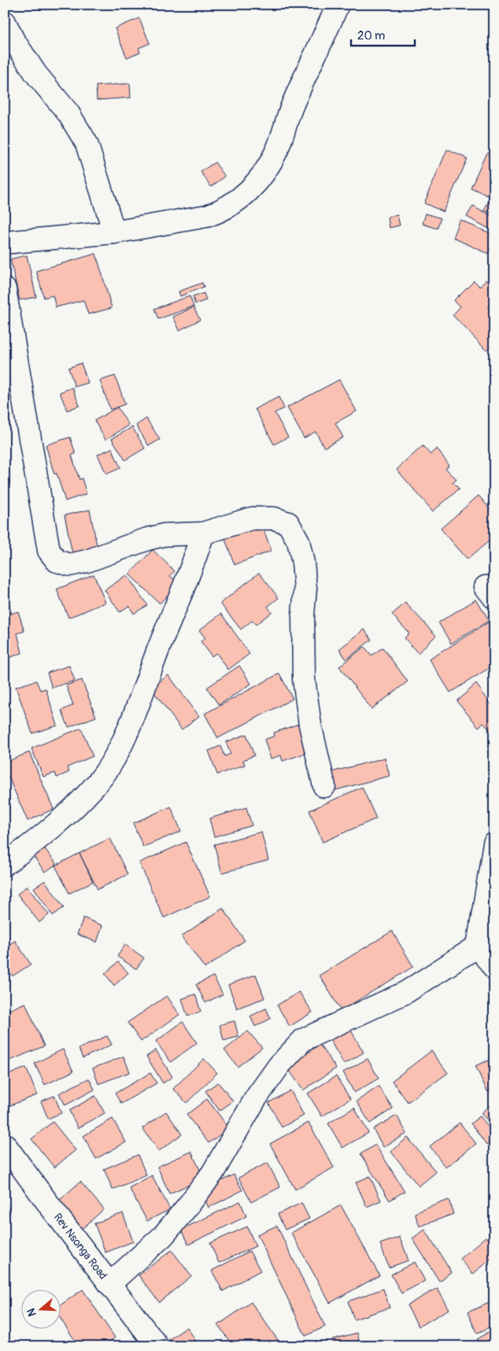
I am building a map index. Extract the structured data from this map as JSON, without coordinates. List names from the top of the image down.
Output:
{
  "streets": {
    "street": ["Rev Nsonga Road"]
  },
  "scale_bar": "20 m",
  "north": "left"
}
